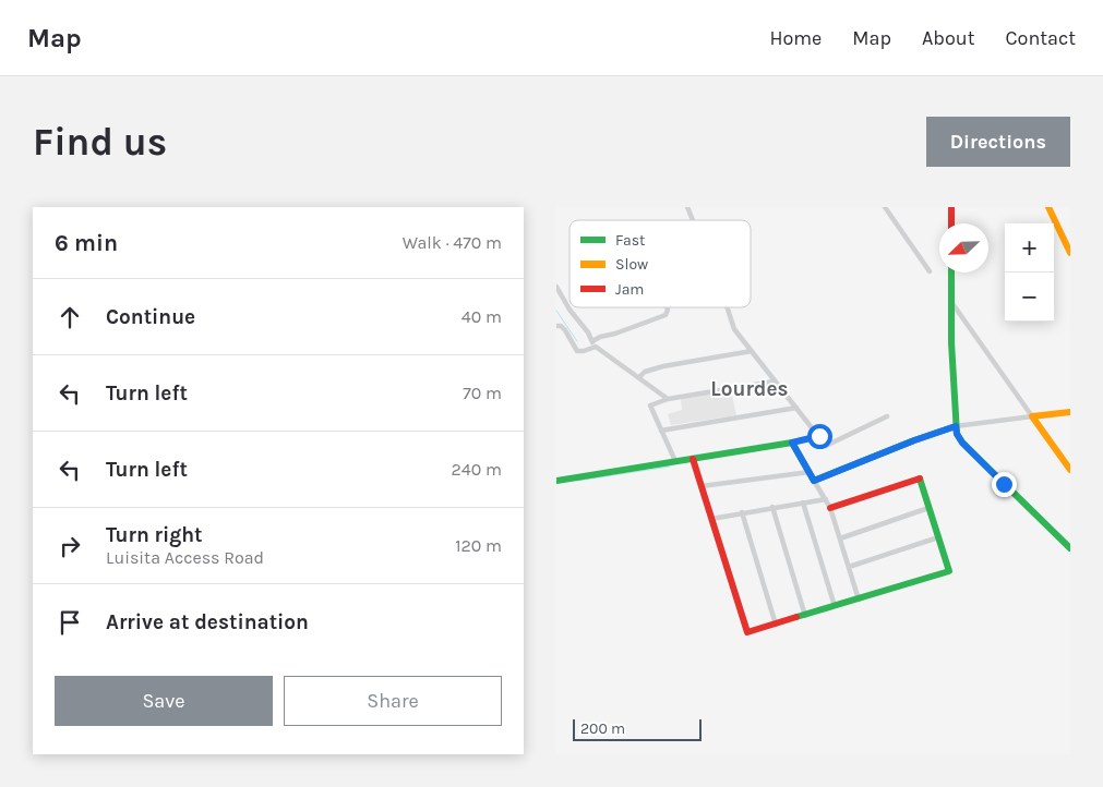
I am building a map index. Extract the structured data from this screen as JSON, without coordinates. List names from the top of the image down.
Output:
{
  "districts": ["Lourdes"],
  "legend": ["Fast", "Slow", "Jam"],
  "scale_bar": "200 m",
  "north": "bottom left",
  "page": {
    "header": "Map",
    "nav": [
      "Home",
      "Map",
      "About",
      "Contact"
    ],
    "buttons": [
      "Directions",
      ["Save", "Share"]
    ],
    "title": "Find us",
    "heading": ["6 min", "Walk · 470 m"],
    "map_buttons": ["+", "−"],
    "list": [
      ["Continue", "40 m"],
      ["Turn left", "70 m"],
      ["Turn left", "240 m"],
      ["Turn right", "Luisita Access Road", "120 m"],
      "Arrive at destination"
    ],
    "scale": "200 m"
  }
}
